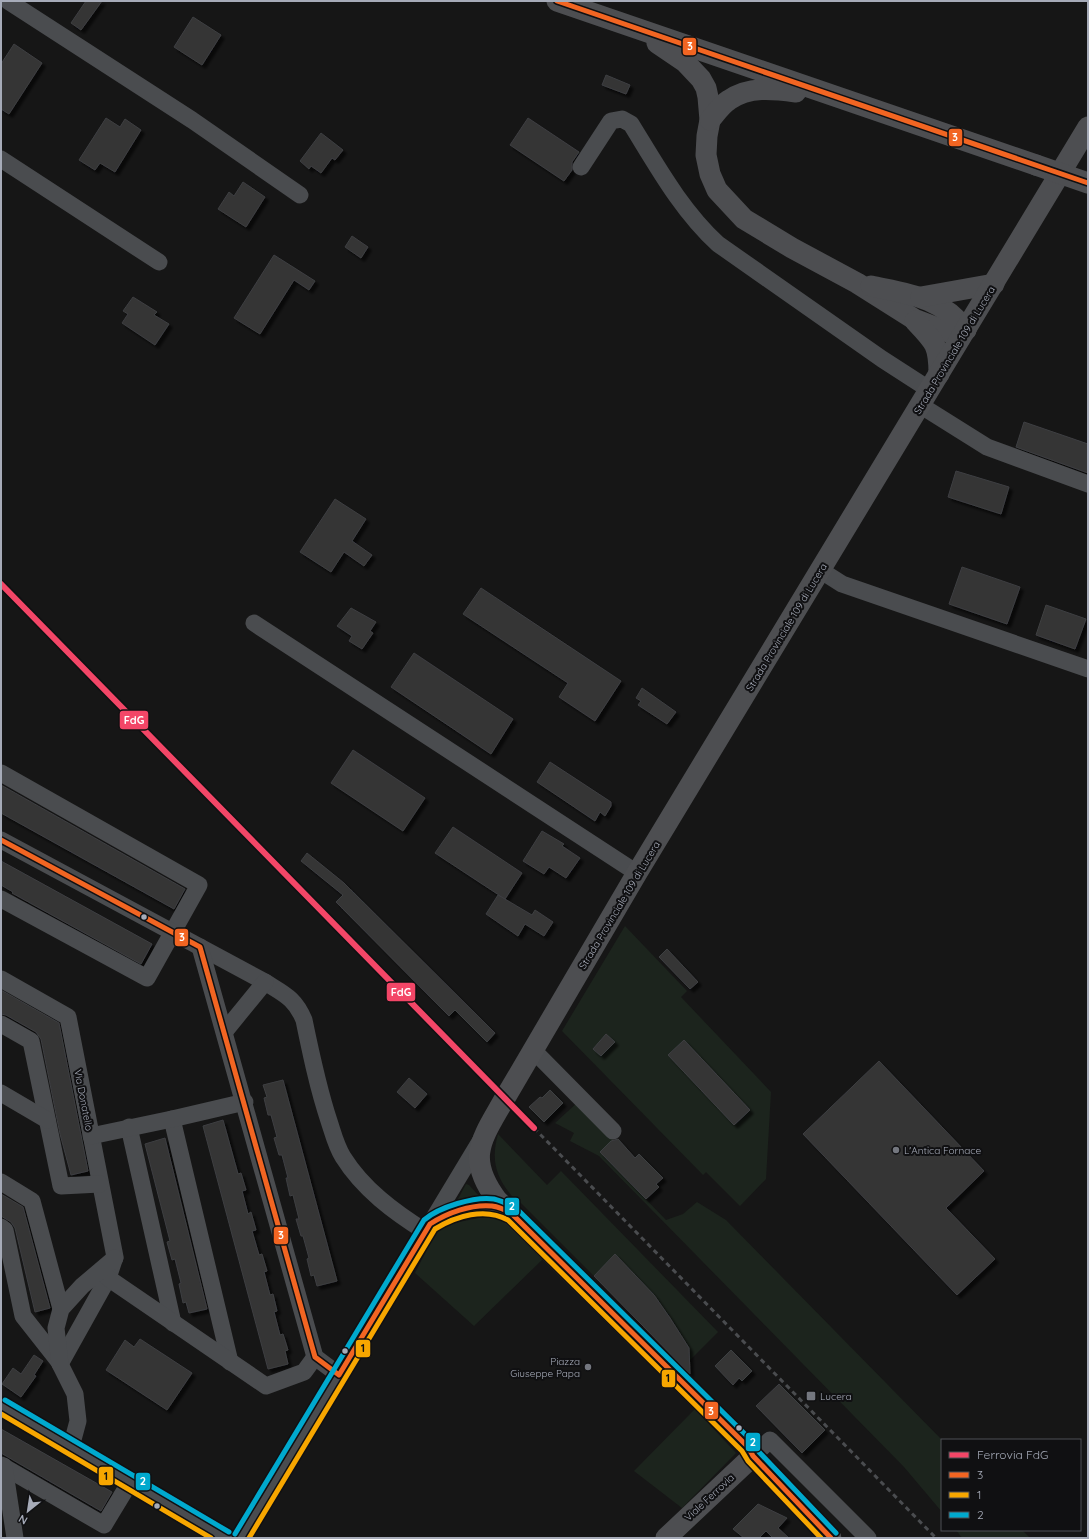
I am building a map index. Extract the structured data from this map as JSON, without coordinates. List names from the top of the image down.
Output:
{
  "streets": {
    "main road": ["Strada Provinciale 109 di Lucera", "Viale Ferrovia"],
    "street": ["Via Donatello"]
  },
  "crossings": [
    ["Strada Provinciale 109 di Lucera", "Viale Ferrovia"]
  ],
  "places": {
    "other": ["L'Antica Fornace", "Piazza Giuseppe Papa"],
    "transit": ["Lucera"]
  },
  "lines": [
    "transit line 3",
    "rail line FdG",
    "transit line 2",
    "transit line 1"
  ],
  "legend": [
    "Ferrovia FdG",
    "3",
    "1",
    "2"
  ],
  "north": "bottom left"
}
